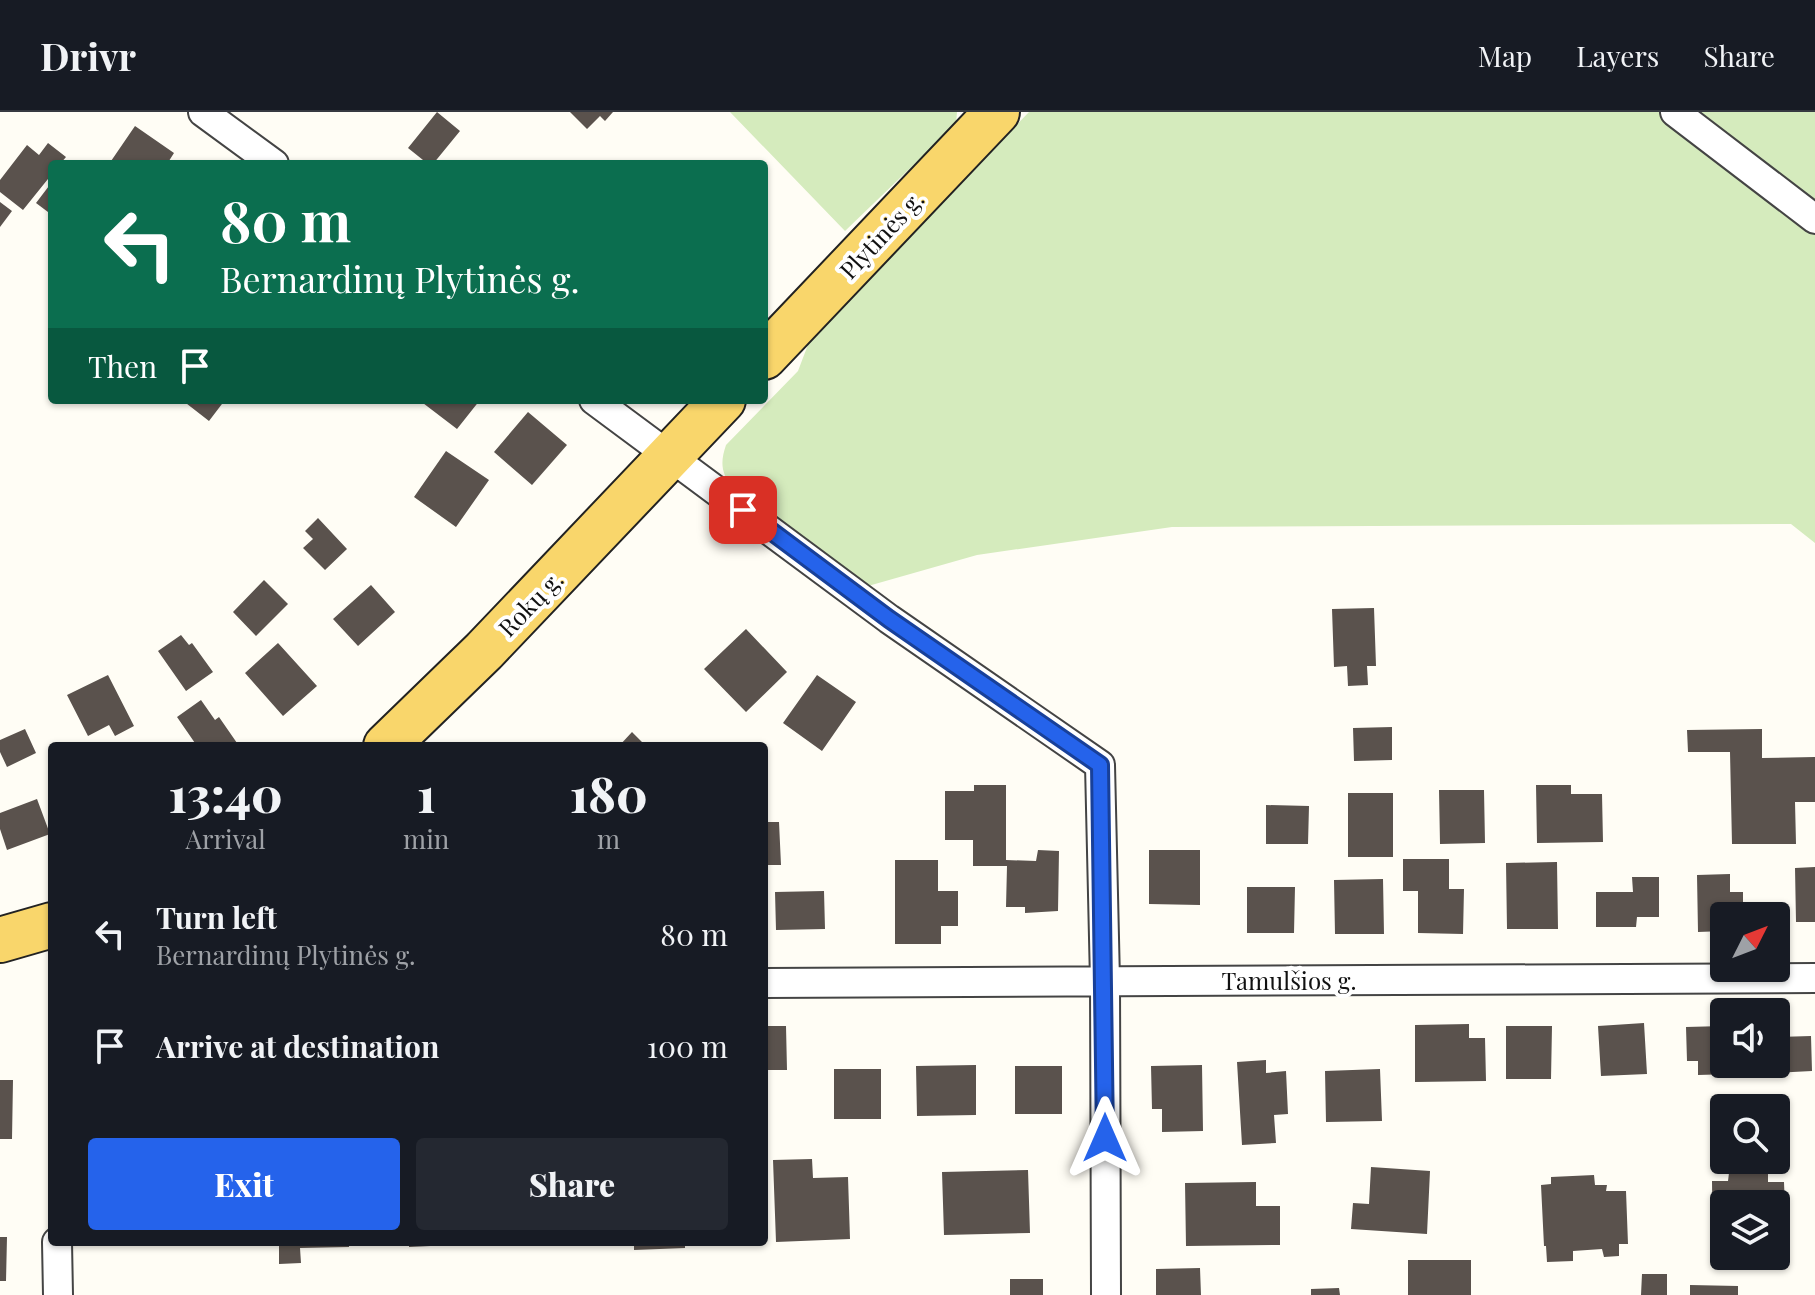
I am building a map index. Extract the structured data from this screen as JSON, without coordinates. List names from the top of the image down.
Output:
{
  "streets": {
    "main road": ["Plytinės g.", "Rokų g."],
    "street": ["Tamulšios g."]
  },
  "north": "top right",
  "page": {
    "header": "Drivr",
    "nav": ["Map", "Layers", "Share"],
    "turn": ["80 m", "Bernardinų Plytinės g."],
    "then": "Then",
    "eta": [
      "13:40",
      "Arrival",
      "1",
      "min",
      "180",
      "m"
    ],
    "list": [
      {
        "name": "Turn left",
        "note": "Bernardinų Plytinės g.",
        "value": "80 m"
      },
      {
        "name": "Arrive at destination",
        "value": "100 m"
      }
    ],
    "buttons": ["Exit", "Share"]
  }
}
